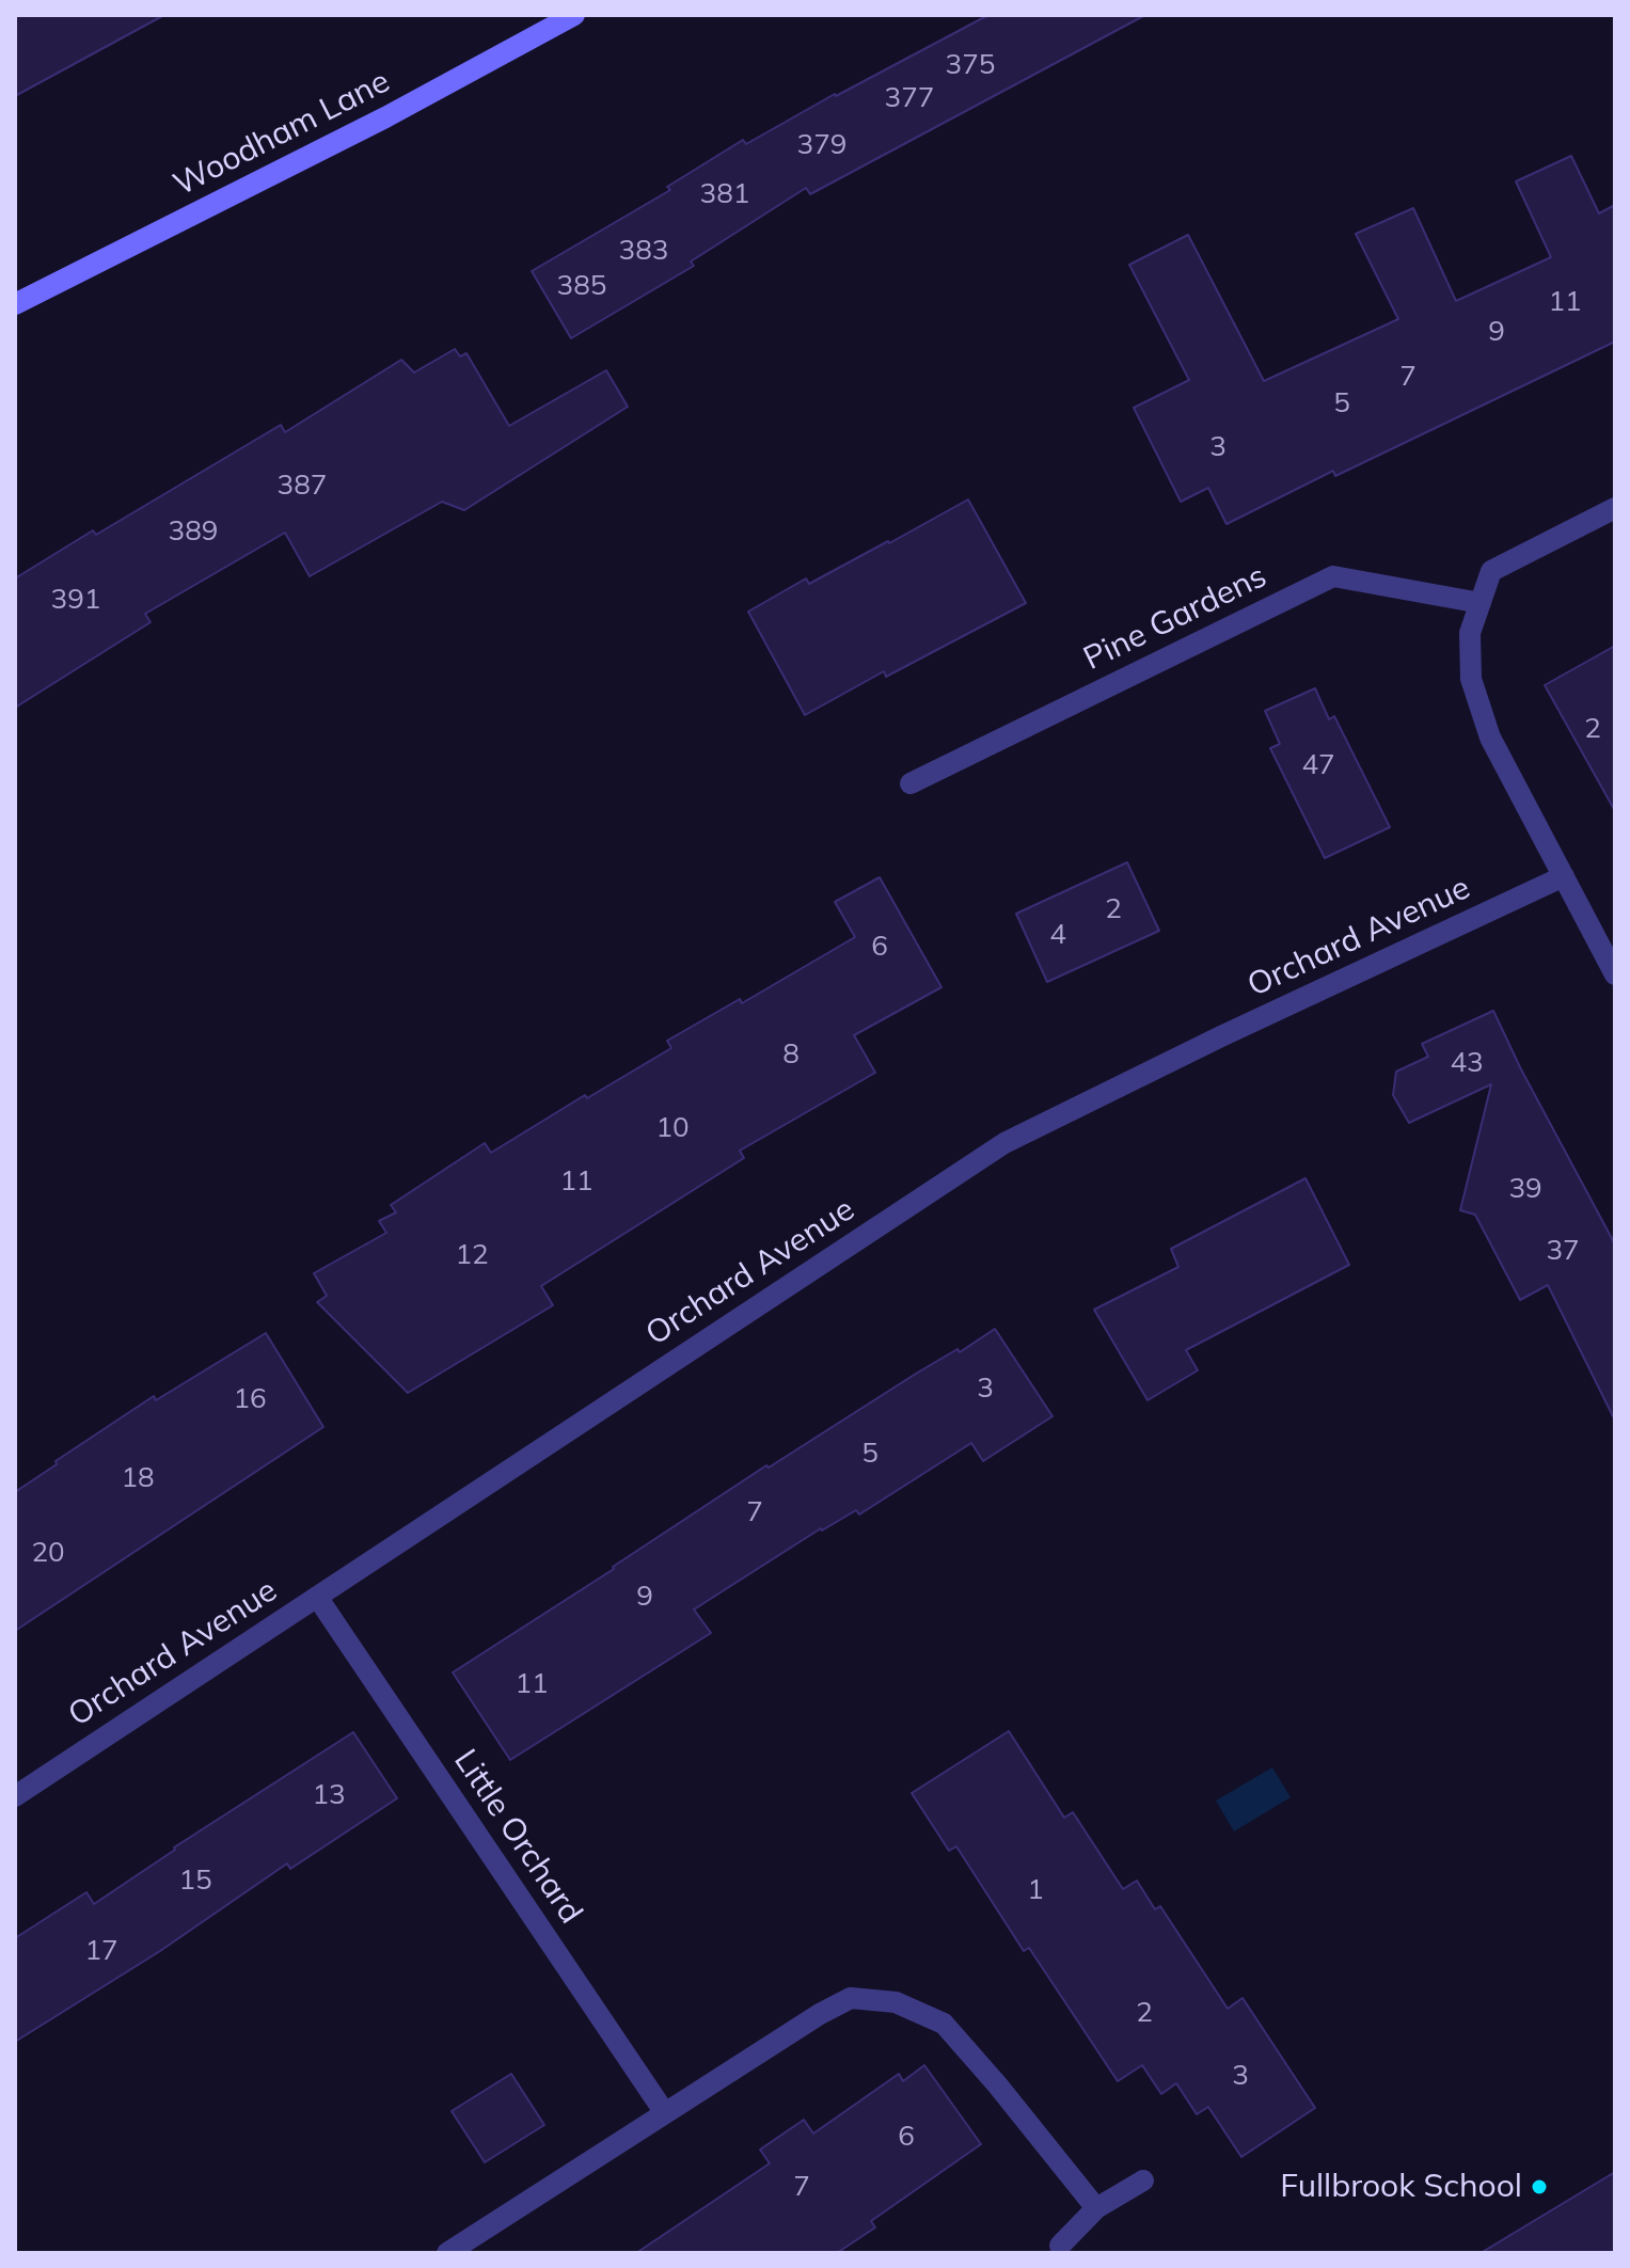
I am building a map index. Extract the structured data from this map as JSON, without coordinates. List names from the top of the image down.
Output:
{
  "streets": {
    "main road": ["Woodham Lane"],
    "street": ["Pine Gardens", "Orchard Avenue", "Little Orchard"]
  },
  "crossings": [
    ["Orchard Avenue", "Little Orchard"]
  ],
  "places": ["Fullbrook School"],
  "house_numbers": [
    "375",
    "377",
    "379",
    "381",
    "383",
    "385",
    "11",
    "9",
    "7",
    "5",
    "3",
    "387",
    "389",
    "391",
    "2",
    "47",
    "2",
    "4",
    "6",
    "8",
    "43",
    "10",
    "11",
    "39",
    "37",
    "12",
    "3",
    "16",
    "5",
    "18",
    "7",
    "20",
    "9",
    "11",
    "13",
    "15",
    "1",
    "17",
    "2",
    "3",
    "6",
    "7"
  ]
}
